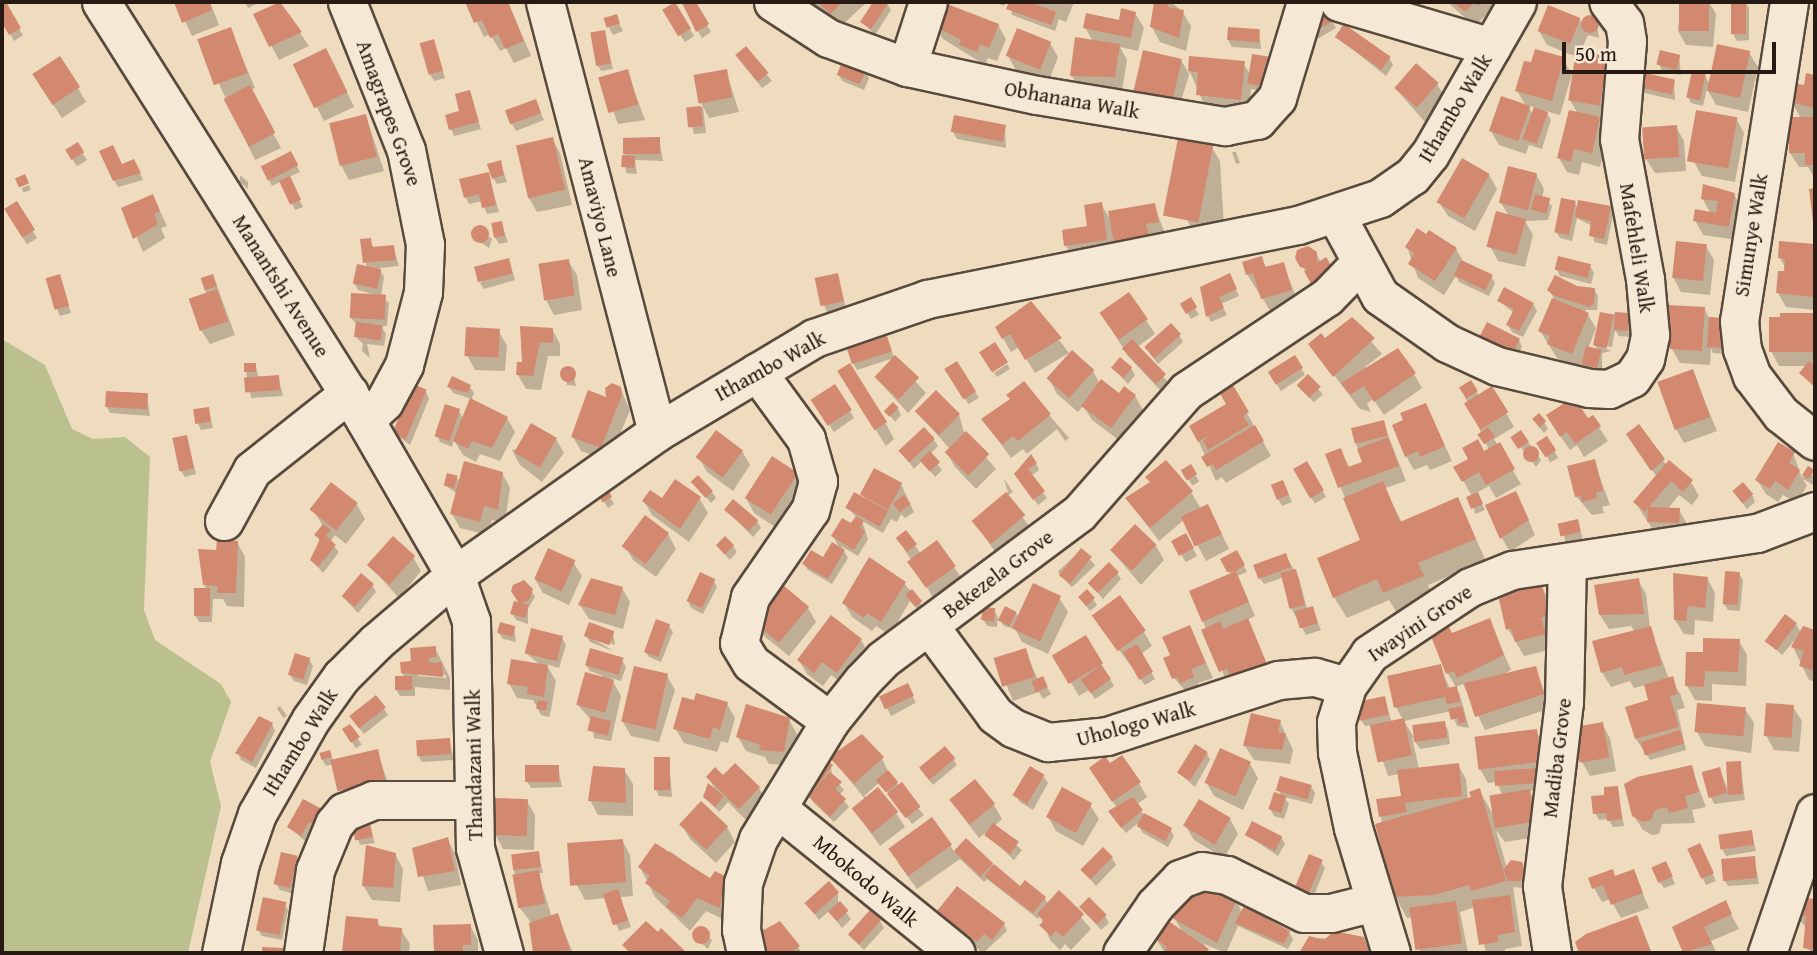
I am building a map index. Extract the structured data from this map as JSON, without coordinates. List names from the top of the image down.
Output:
{
  "streets": {
    "street": [
      "Obhanana Walk",
      "Ithambo Walk",
      "Amagrapes Grove",
      "Amaviyo Lane",
      "Simunye Walk",
      "Mafehleli Walk",
      "Manantshi Avenue",
      "Bekezela Grove",
      "Iwayini Grove",
      "Uhologo Walk",
      "Madiba Grove",
      "Thandazani Walk",
      "Mbokodo Walk"
    ]
  },
  "crossings": [
    ["Ithambo Walk", "Amaviyo Lane"],
    ["Ithambo Walk", "Mafehleli Walk"],
    ["Ithambo Walk", "Manantshi Avenue"],
    ["Ithambo Walk", "Thandazani Walk"],
    ["Amagrapes Grove", "Manantshi Avenue"],
    ["Mafehleli Walk", "Bekezela Grove"],
    ["Manantshi Avenue", "Thandazani Walk"],
    ["Bekezela Grove", "Uhologo Walk"],
    ["Bekezela Grove", "Mbokodo Walk"],
    ["Iwayini Grove", "Uhologo Walk"],
    ["Iwayini Grove", "Madiba Grove"]
  ],
  "scale_bar": "50 m"
}
